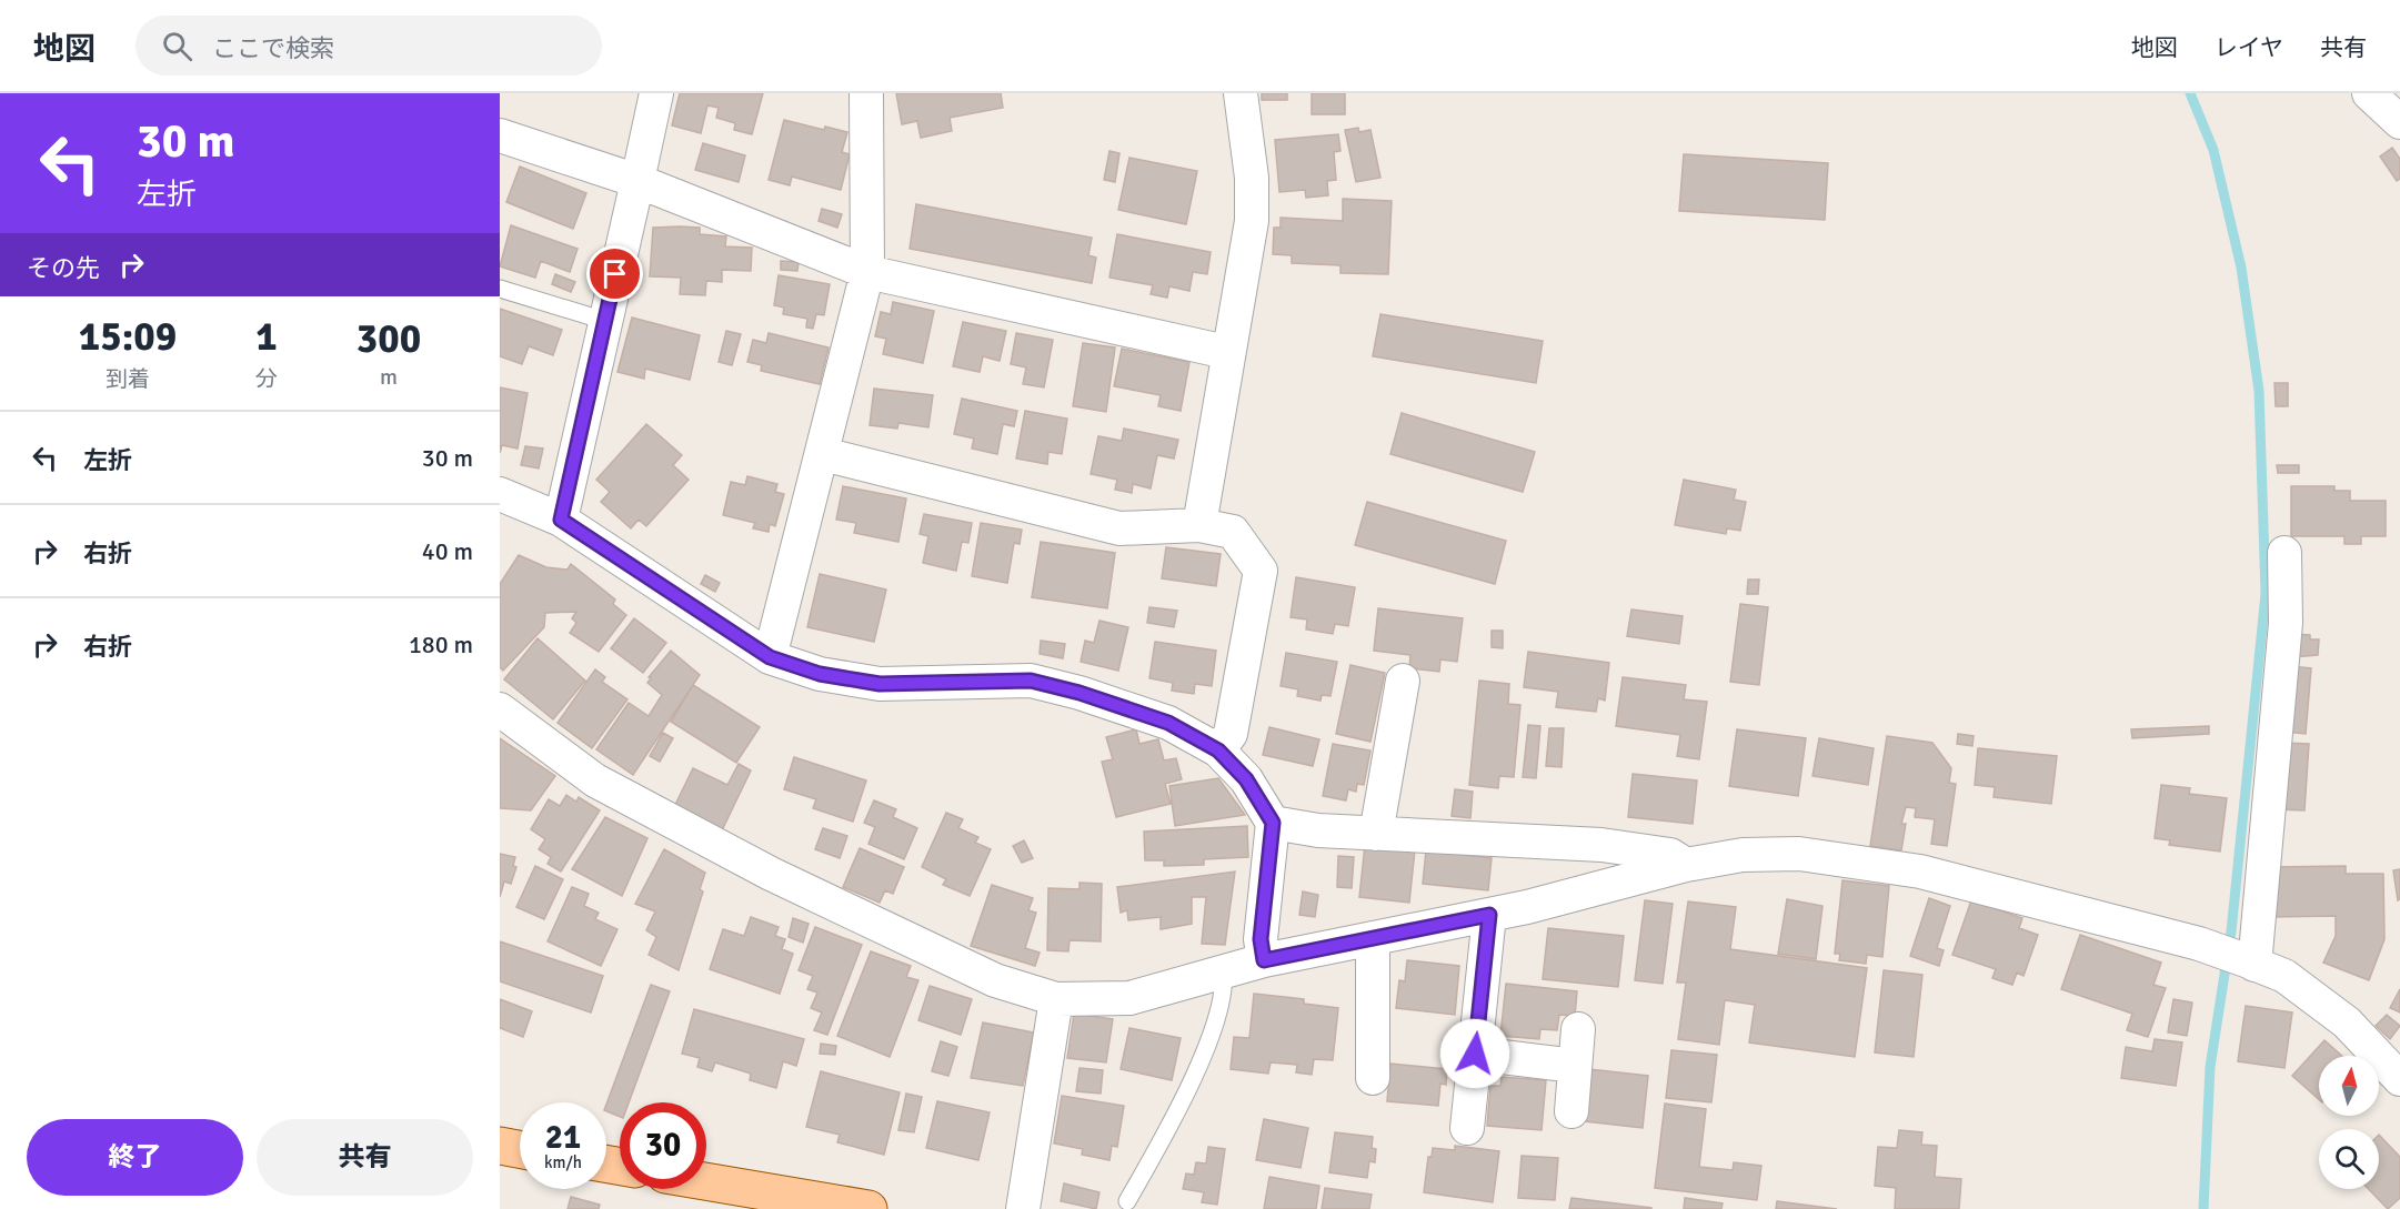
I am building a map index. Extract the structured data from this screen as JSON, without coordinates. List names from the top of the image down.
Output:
{
  "north": "top",
  "page": {
    "header": "地図",
    "search": "ここで検索",
    "nav": ["地図", "レイヤ", "共有"],
    "turn": ["30 m", "左折"],
    "then": "その先",
    "eta": [
      "15:09",
      "到着",
      "1",
      "分",
      "300",
      "m"
    ],
    "list": [
      {
        "name": "左折",
        "value": "30 m"
      },
      {
        "name": "右折",
        "value": "40 m"
      },
      {
        "name": "右折",
        "value": "180 m"
      }
    ],
    "speed": "21 km/h",
    "limit": "30",
    "buttons": ["終了", "共有"]
  }
}
